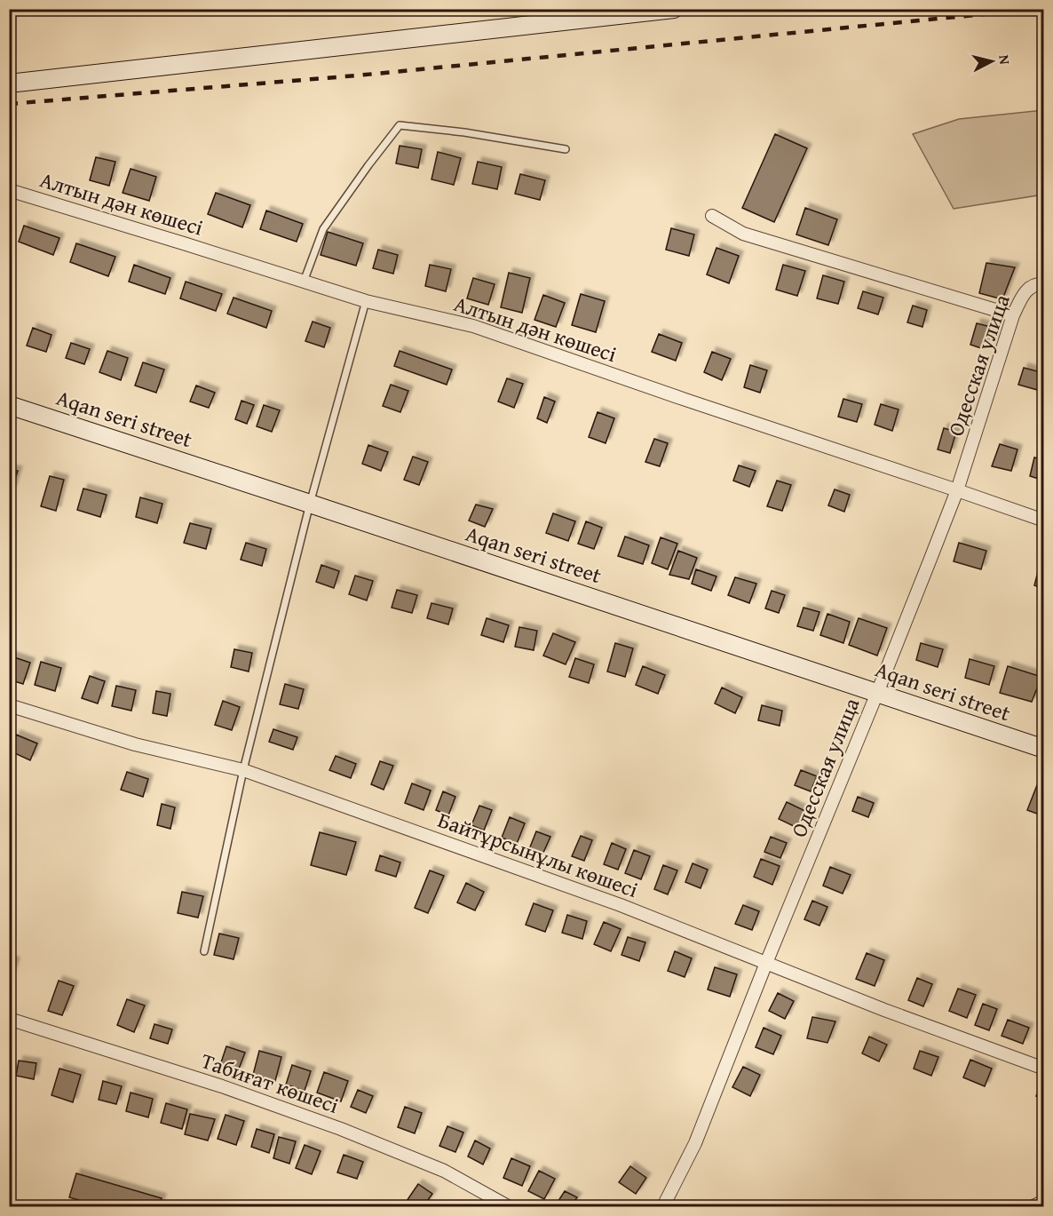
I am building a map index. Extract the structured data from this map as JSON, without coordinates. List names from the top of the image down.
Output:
{
  "streets": {
    "street": [
      "Алтын дән көшесі",
      "Одесская улица",
      "Aqan seri street",
      "Байтұрсынұлы көшесі",
      "Табиғат көшесі"
    ]
  },
  "crossings": [
    ["Алтын дән көшесі", "Одесская улица"],
    ["Одесская улица", "Aqan seri street"],
    ["Одесская улица", "Байтұрсынұлы көшесі"]
  ],
  "north": "right"
}
